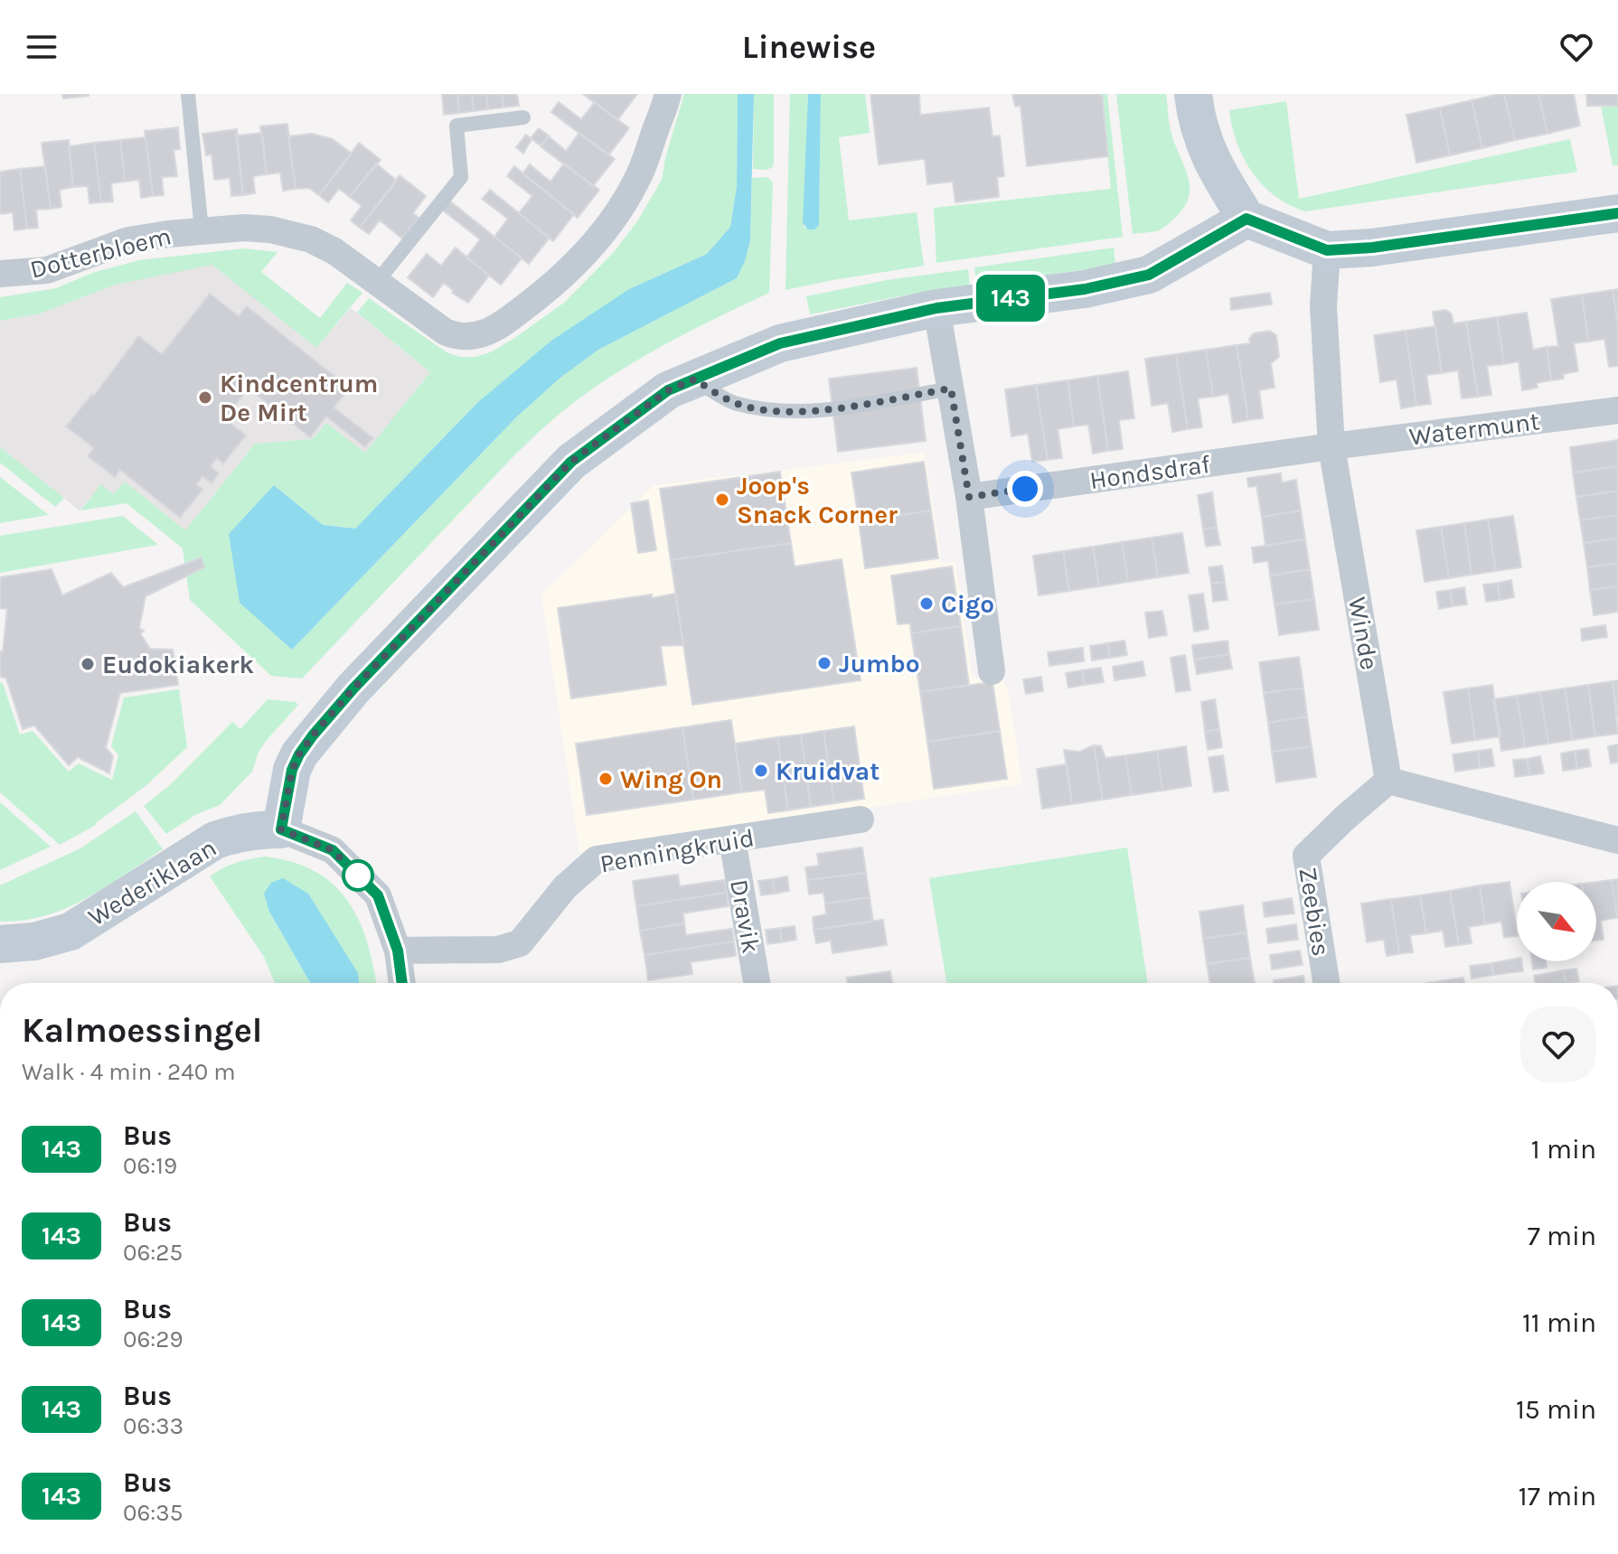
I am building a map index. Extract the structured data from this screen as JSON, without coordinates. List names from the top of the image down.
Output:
{
  "streets": {
    "street": [
      "Dotterbloem",
      "Watermunt",
      "Hondsdraf",
      "Winde",
      "Penningkruid",
      "Wederiklaan",
      "Zeebies",
      "Dravik"
    ]
  },
  "crossings": [
    ["Watermunt", "Hondsdraf"],
    ["Watermunt", "Winde"],
    ["Hondsdraf", "Winde"],
    ["Winde", "Zeebies"],
    ["Penningkruid", "Dravik"]
  ],
  "places": [
    "Kindcentrum De Mirt",
    "Joop's Snack Corner",
    "Cigo",
    "Jumbo",
    "Eudokiakerk",
    "Kruidvat",
    "Wing On"
  ],
  "lines": ["bus line 143"],
  "north": "bottom right",
  "page": {
    "header": "Linewise",
    "on_map": "143",
    "heading": ["Kalmoessingel", "Walk · 4 min · 240 m"],
    "list": [
      {
        "mark": "143",
        "name": "Bus",
        "note": "06:19",
        "value": "1 min"
      },
      {
        "mark": "143",
        "name": "Bus",
        "note": "06:25",
        "value": "7 min"
      },
      {
        "mark": "143",
        "name": "Bus",
        "note": "06:29",
        "value": "11 min"
      },
      {
        "mark": "143",
        "name": "Bus",
        "note": "06:33",
        "value": "15 min"
      },
      {
        "mark": "143",
        "name": "Bus",
        "note": "06:35",
        "value": "17 min"
      }
    ]
  }
}
